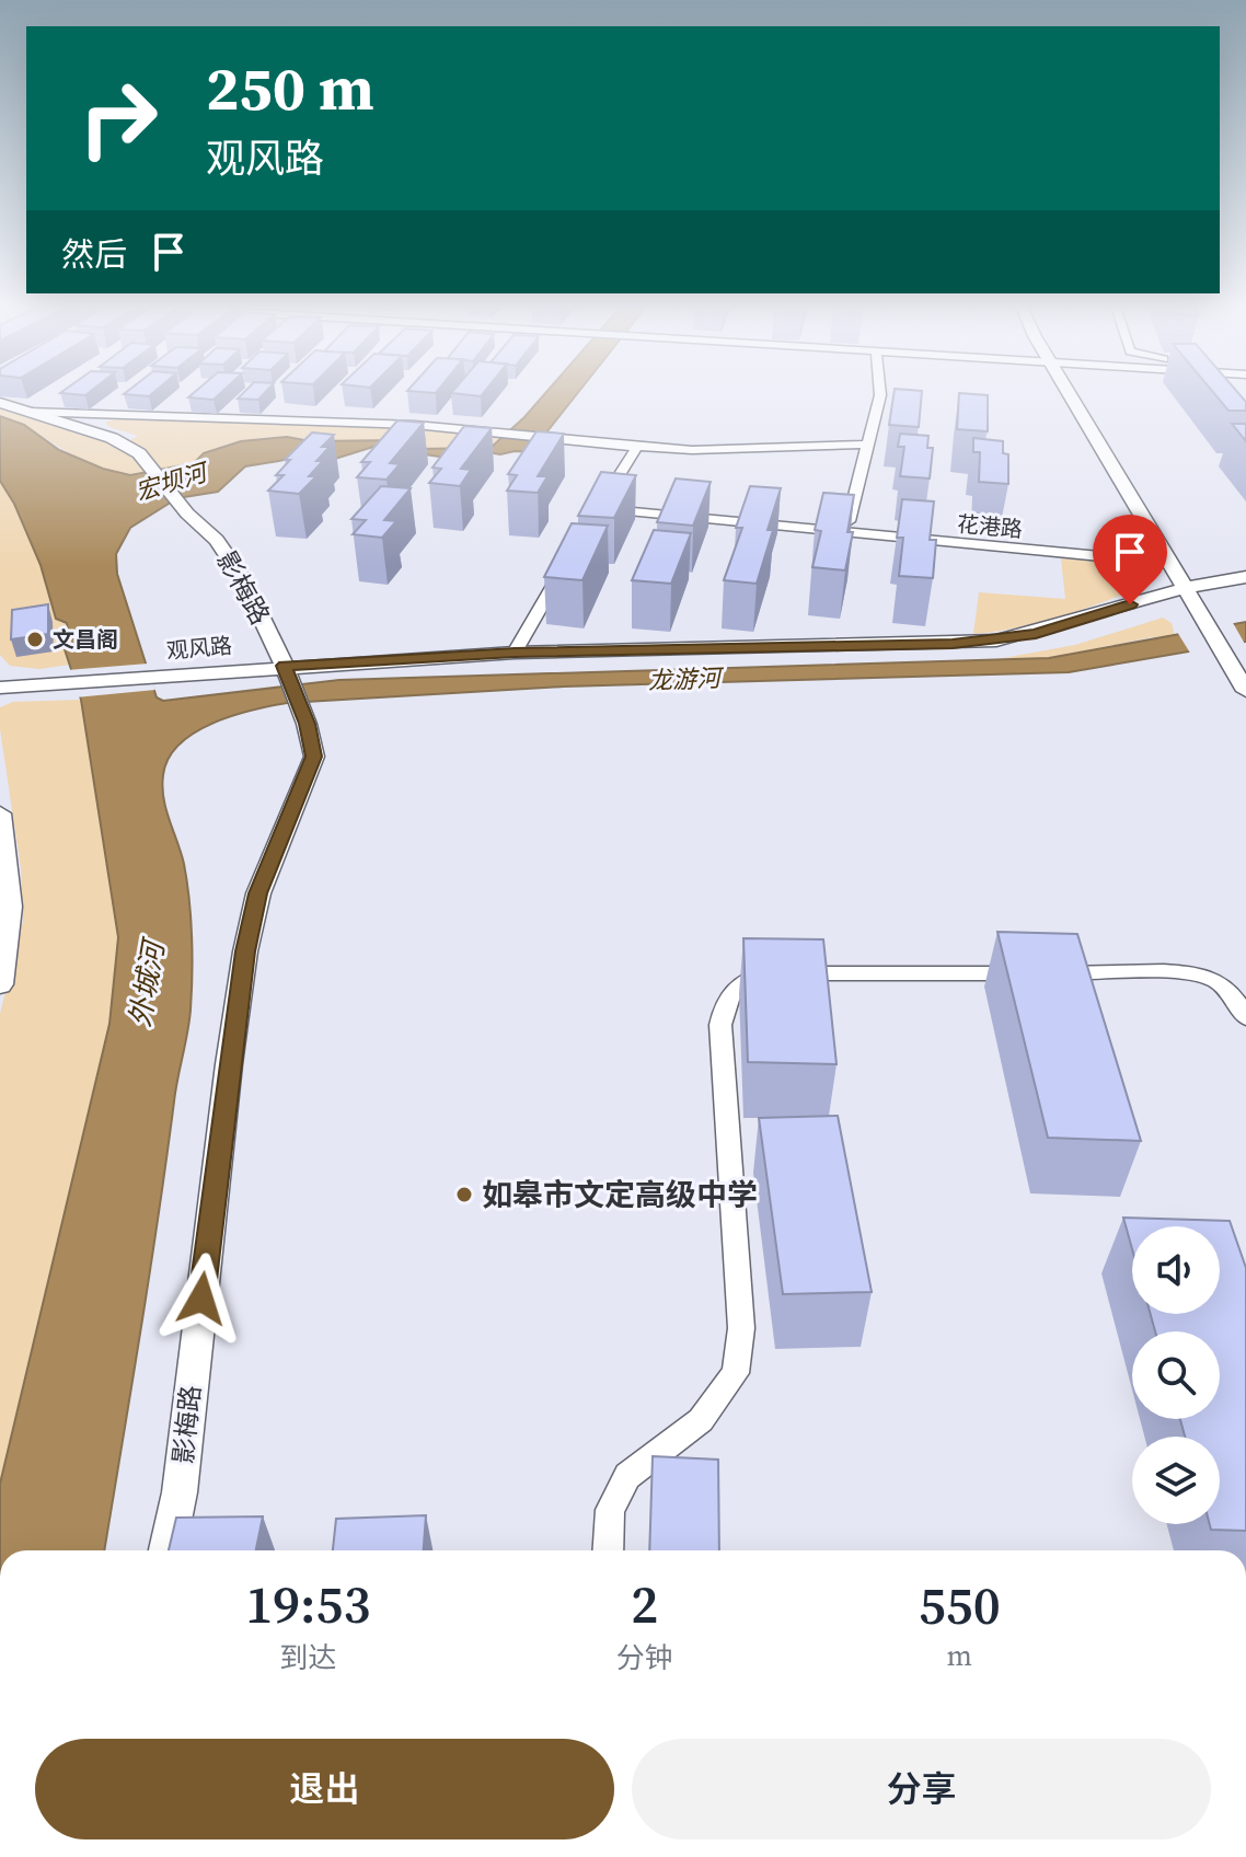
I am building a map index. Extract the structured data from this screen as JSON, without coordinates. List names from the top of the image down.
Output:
{
  "streets": {
    "street": ["花港路", "影梅路", "观风路"]
  },
  "crossings": [
    ["影梅路", "观风路"]
  ],
  "water": ["宏坝河", "龙游河", "外城河"],
  "places": ["文昌阁", "如皋市文定高级中学"],
  "page": {
    "turn": ["250 m", "观风路"],
    "then": "然后",
    "eta": [
      "19:53",
      "到达",
      "2",
      "分钟",
      "550",
      "m"
    ],
    "buttons": ["退出", "分享"]
  }
}
